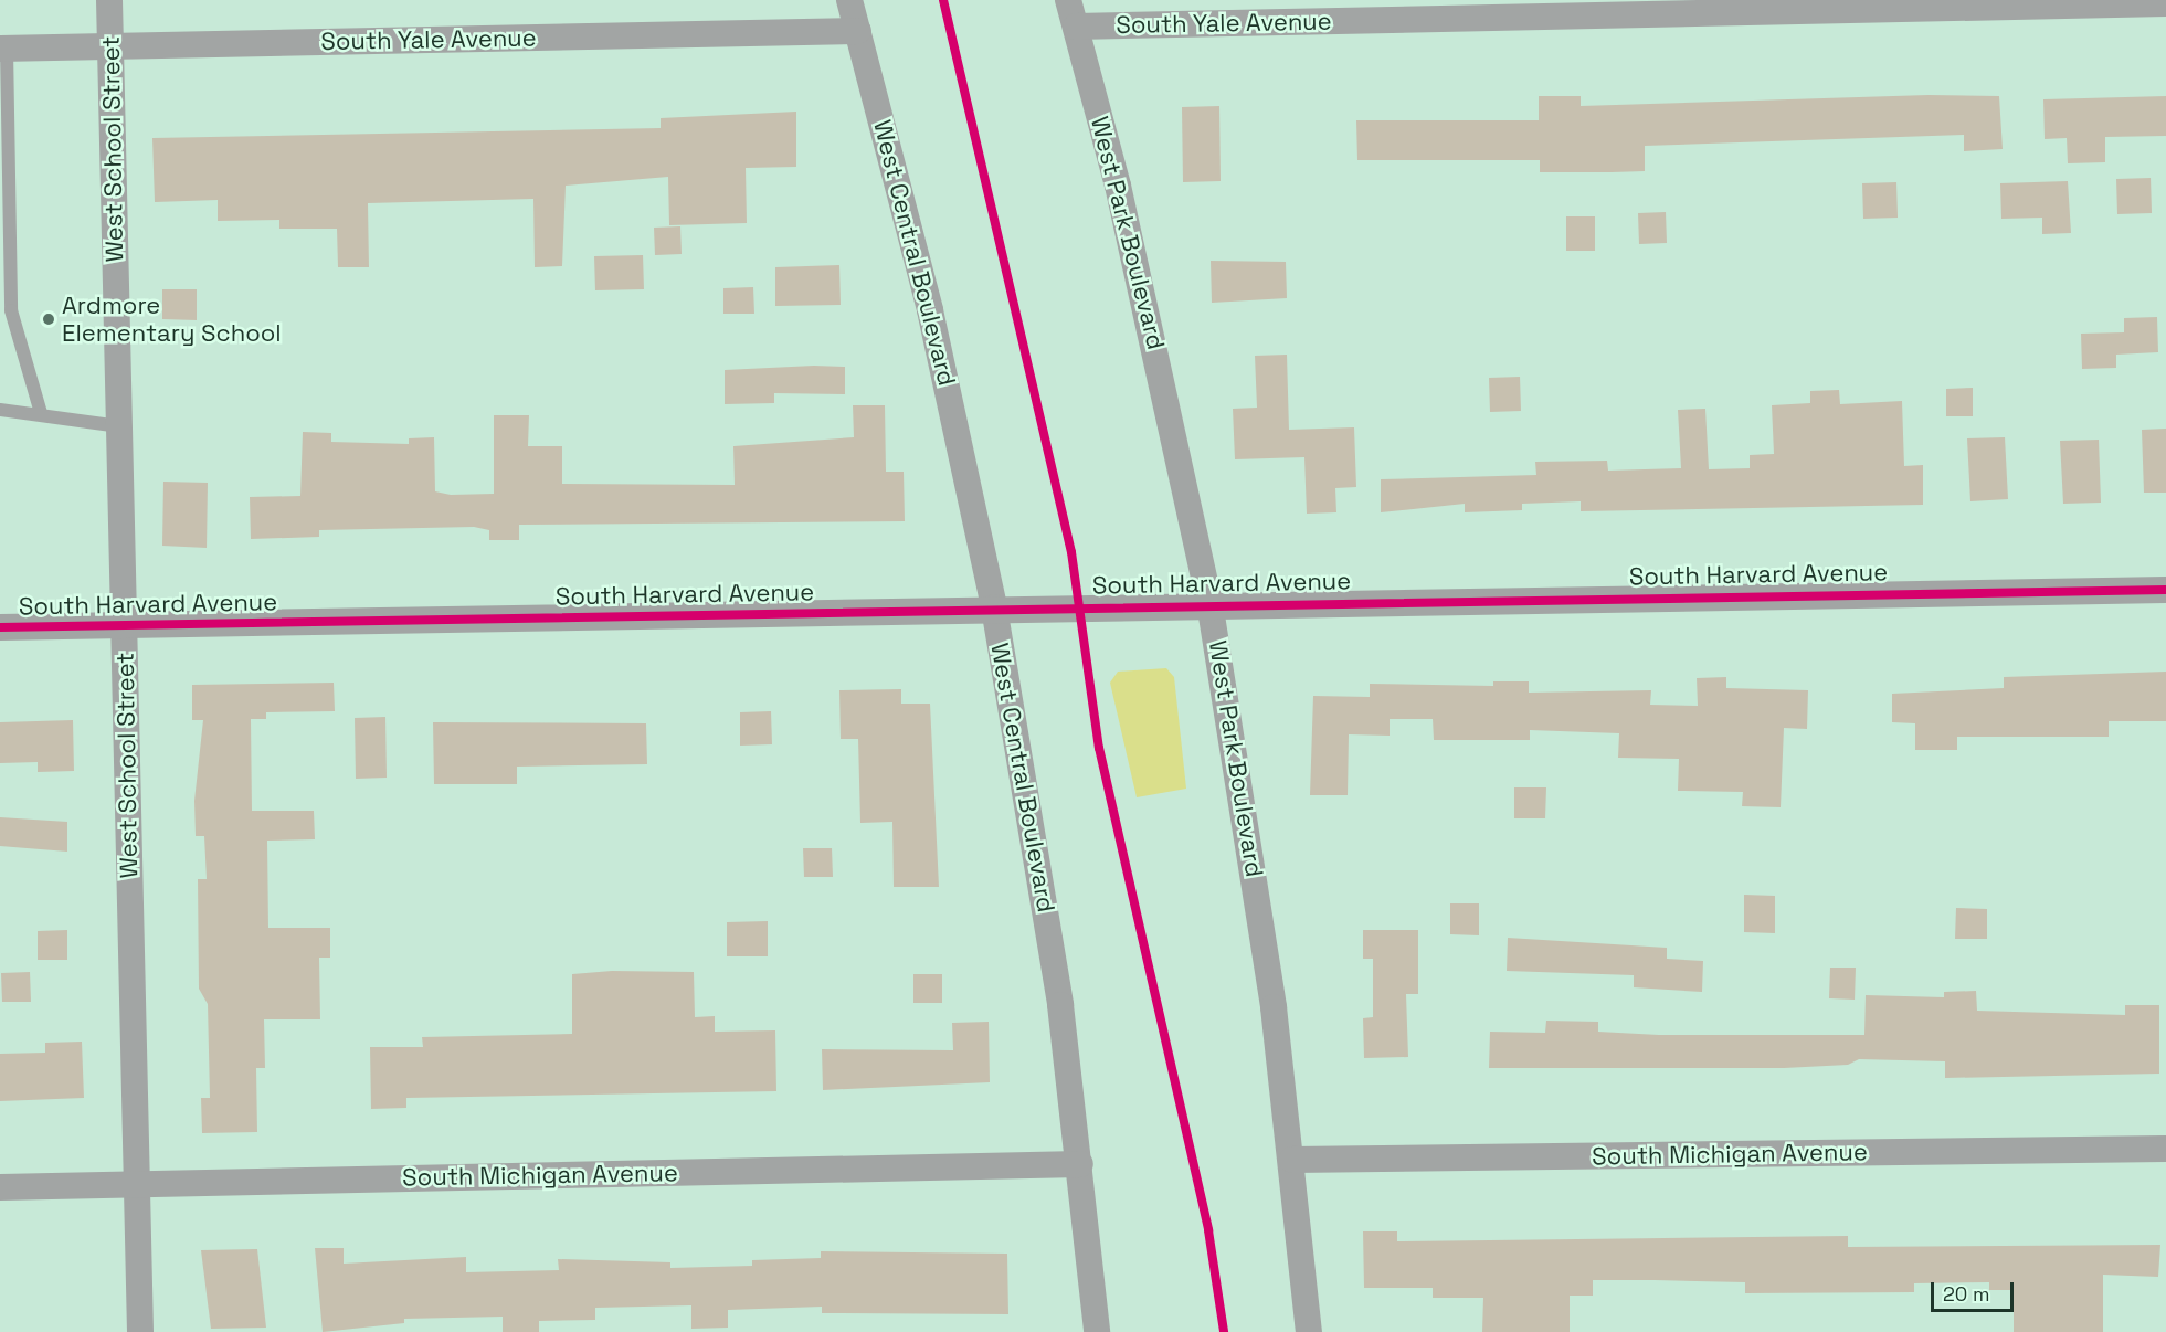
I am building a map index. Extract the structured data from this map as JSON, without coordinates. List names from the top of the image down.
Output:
{
  "streets": {
    "street": [
      "South Yale Avenue",
      "West School Street",
      "West Park Boulevard",
      "West Central Boulevard",
      "South Harvard Avenue",
      "South Michigan Avenue"
    ]
  },
  "crossings": [
    ["South Yale Avenue", "West School Street"],
    ["South Yale Avenue", "West Park Boulevard"],
    ["South Yale Avenue", "West Central Boulevard"],
    ["West School Street", "South Harvard Avenue"],
    ["West School Street", "South Michigan Avenue"],
    ["West Park Boulevard", "South Harvard Avenue"],
    ["West Park Boulevard", "South Michigan Avenue"],
    ["West Central Boulevard", "South Harvard Avenue"],
    ["West Central Boulevard", "South Michigan Avenue"]
  ],
  "places": ["Ardmore Elementary School"],
  "scale_bar": "20 m"
}
